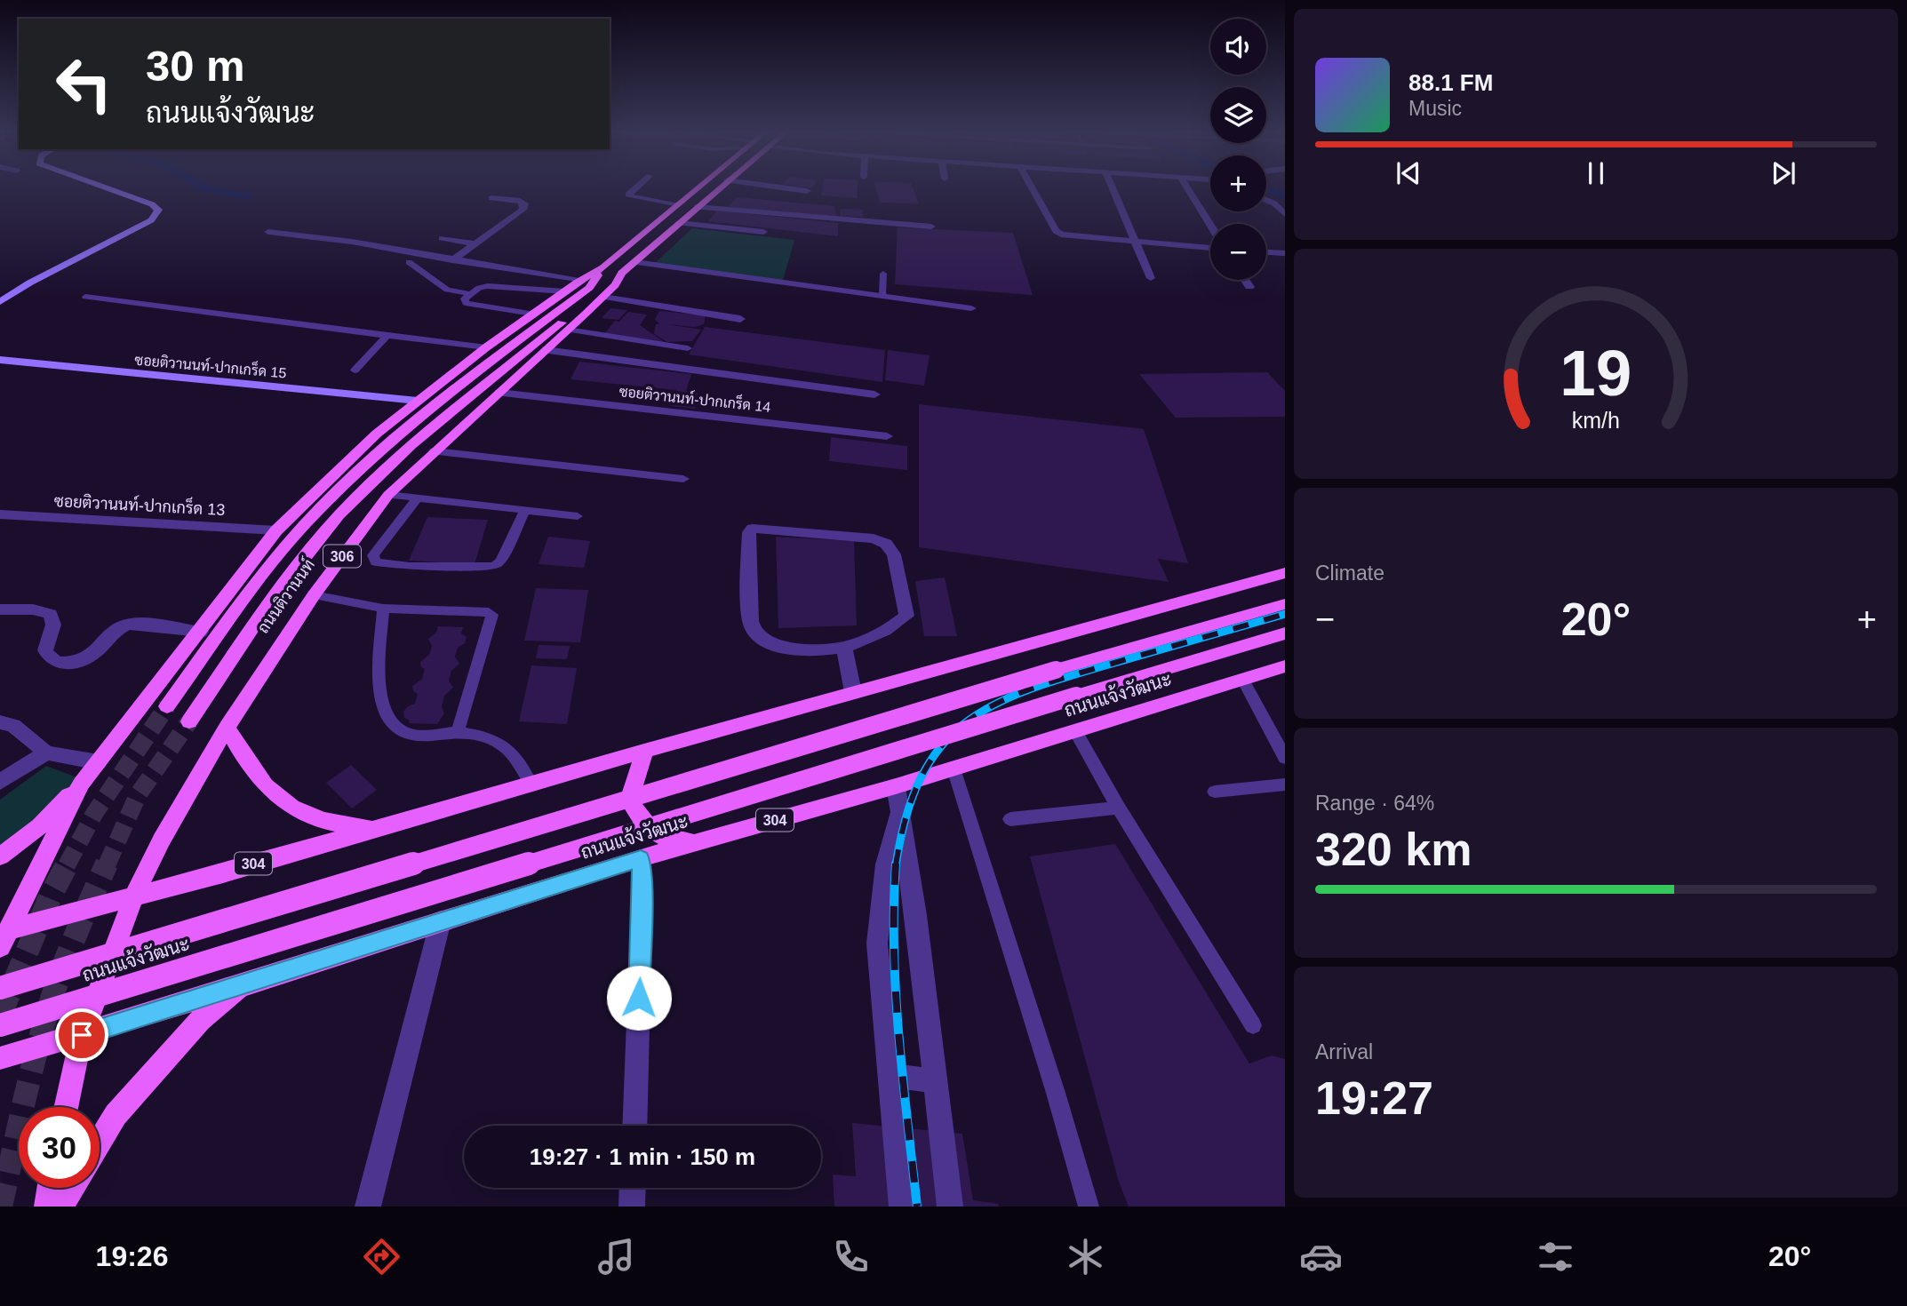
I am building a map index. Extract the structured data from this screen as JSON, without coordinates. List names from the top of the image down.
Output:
{
  "streets": {
    "main road": [
      "306",
      "ถนนติวานนท์",
      "ถนนแจ้งวัฒนะ",
      "304"
    ],
    "street": ["ซอยติวานนท์-ปากเกร็ด 15", "ซอยติวานนท์-ปากเกร็ด 14", "ซอยติวานนท์-ปากเกร็ด 13"]
  },
  "crossings": [
    ["ซอยติวานนท์-ปากเกร็ด 14", "ถนนติวานนท์"],
    ["306", "ถนนติวานนท์"],
    ["ถนนติวานนท์", "ถนนแจ้งวัฒนะ"],
    ["ถนนติวานนท์", "304"]
  ],
  "page": {
    "map_buttons": ["+", "−"],
    "turn": ["30 m", "ถนนแจ้งวัฒนะ"],
    "song": ["88.1 FM", "Music"],
    "tile": [
      "Climate",
      ["Range · 64%", "320 km"],
      ["Arrival", "19:27"]
    ],
    "heat": ["−", "20°", "+"],
    "limit": "30",
    "trip": "19:27 · 1 min · 150 m",
    "tabs": ["19:26", "20°"],
    "gauge": ["19", "km/h"]
  }
}
